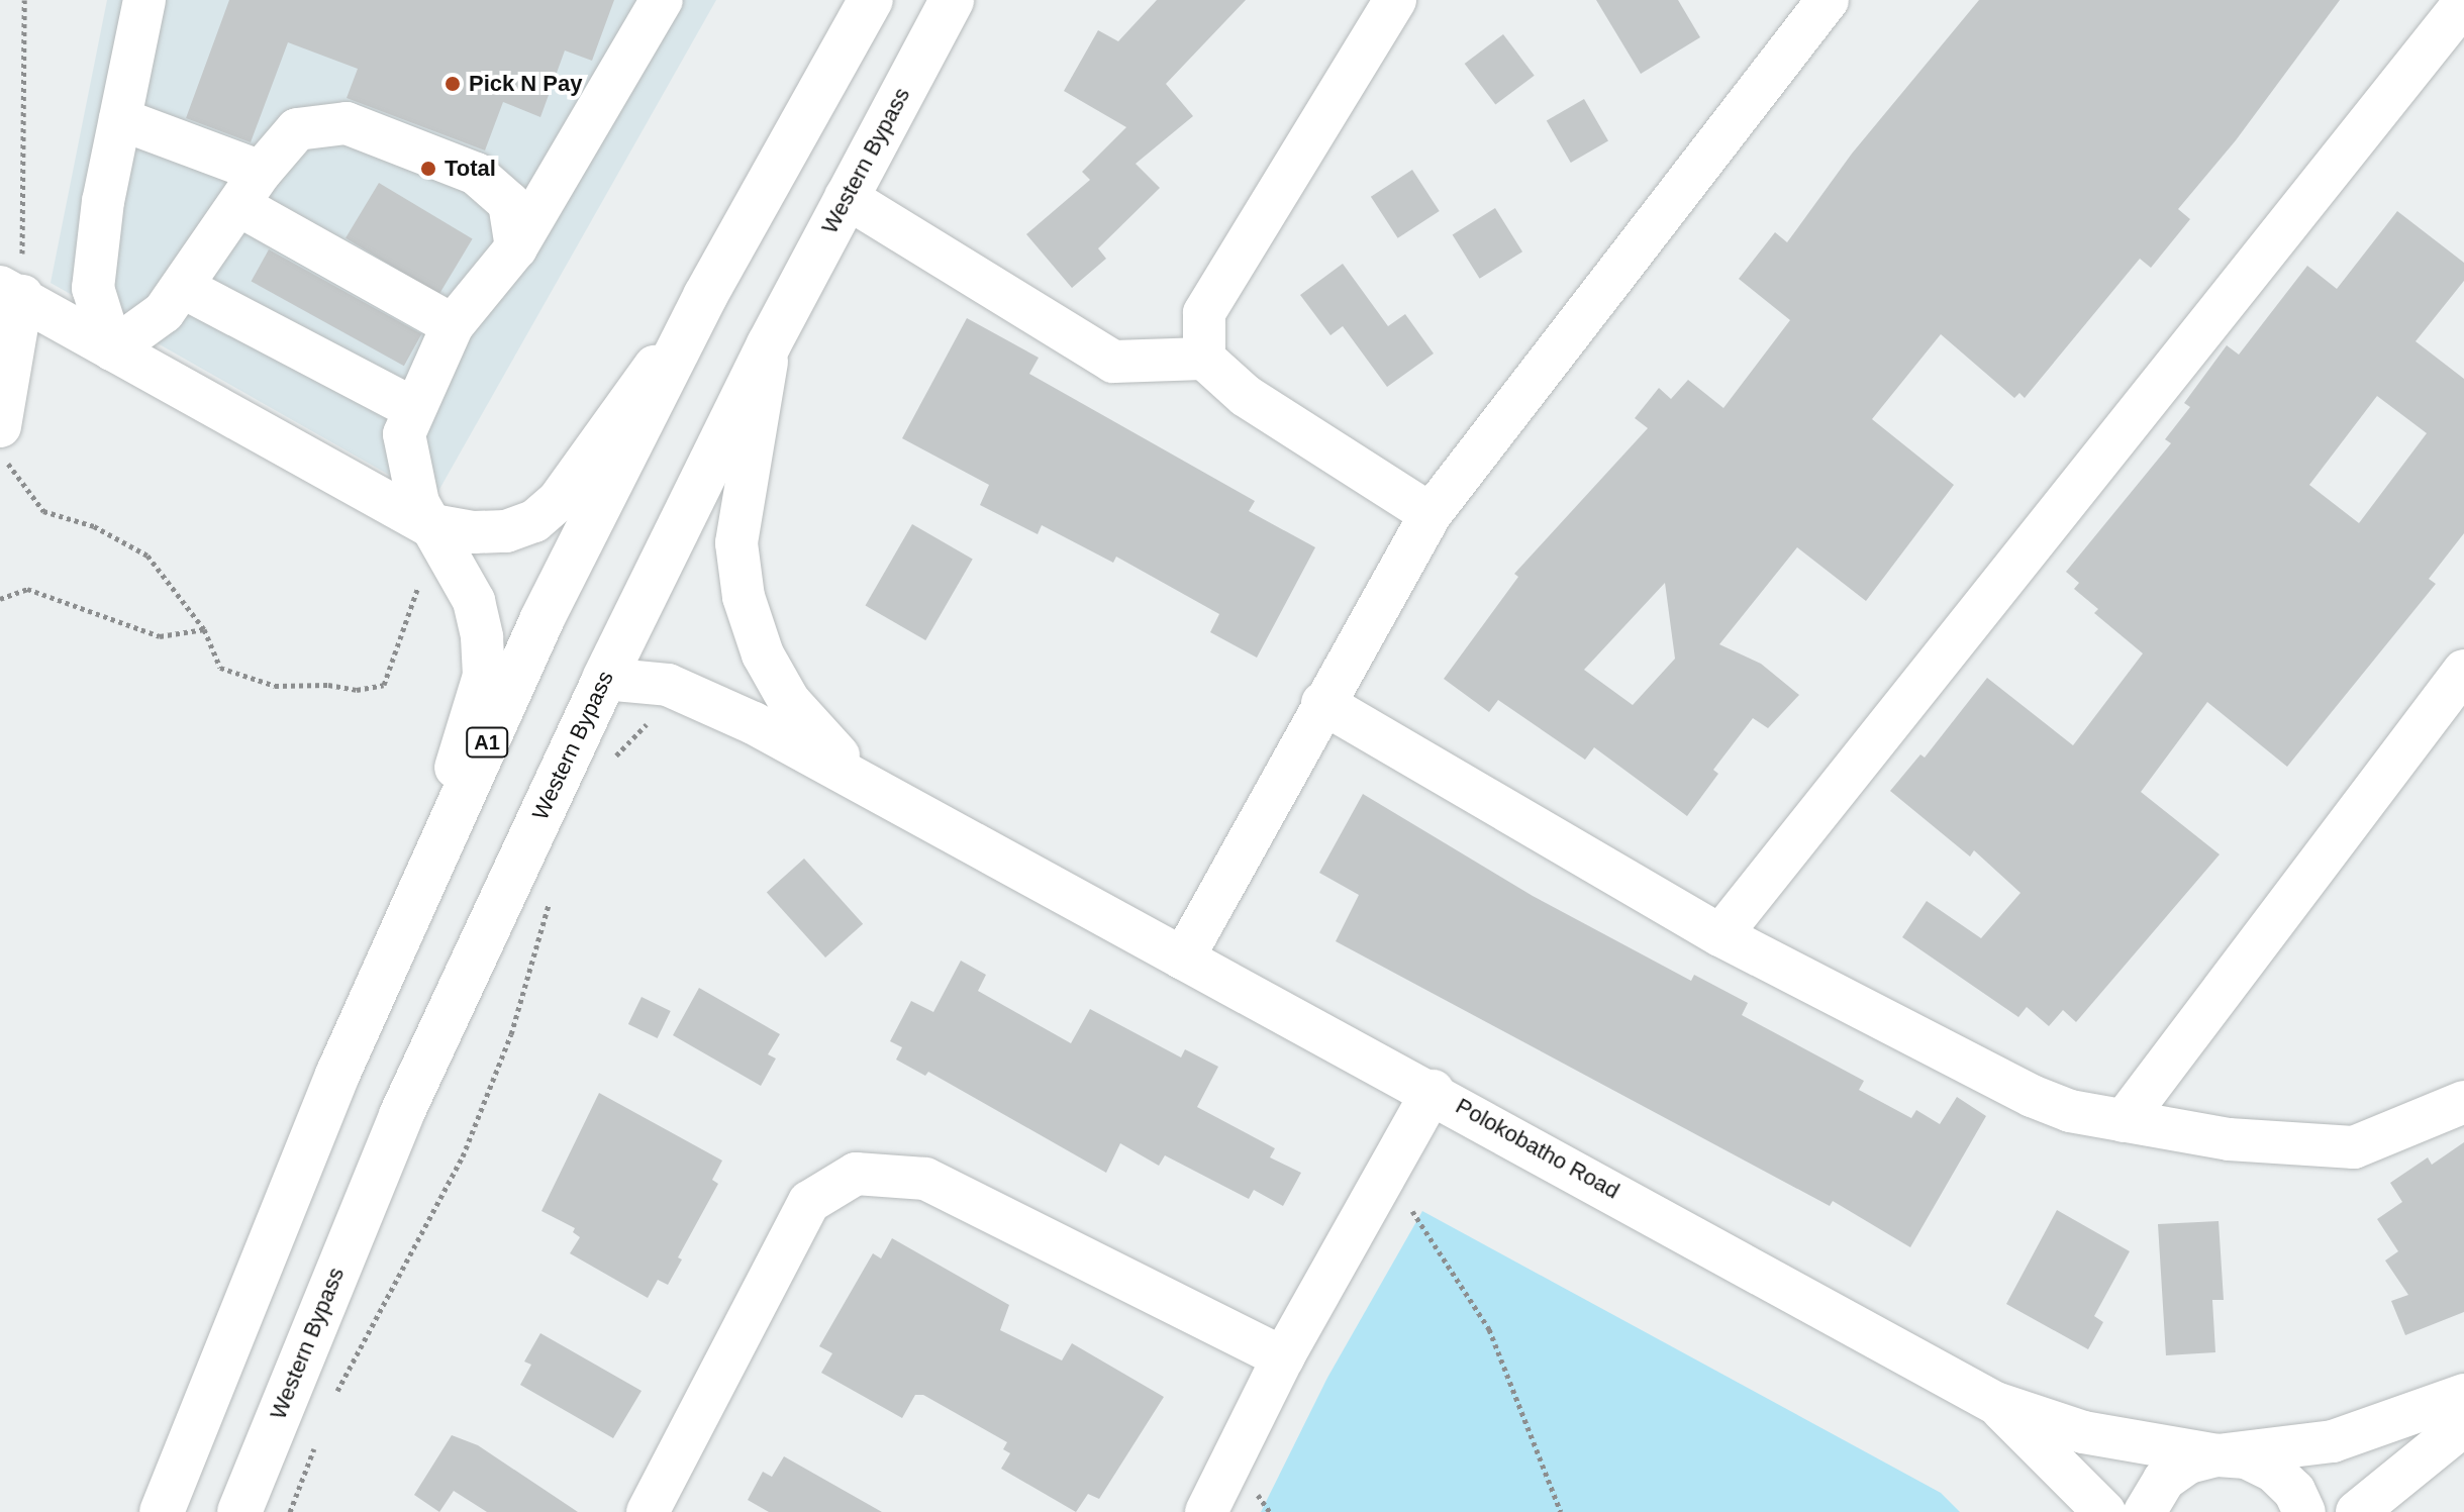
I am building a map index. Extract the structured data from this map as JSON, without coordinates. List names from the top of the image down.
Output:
{
  "streets": {
    "highway": ["Western Bypass", "A1"],
    "street": ["Polokobatho Road"]
  },
  "crossings": [
    ["Western Bypass", "Polokobatho Road"]
  ],
  "places": ["Pick N Pay", "Total"]
}
